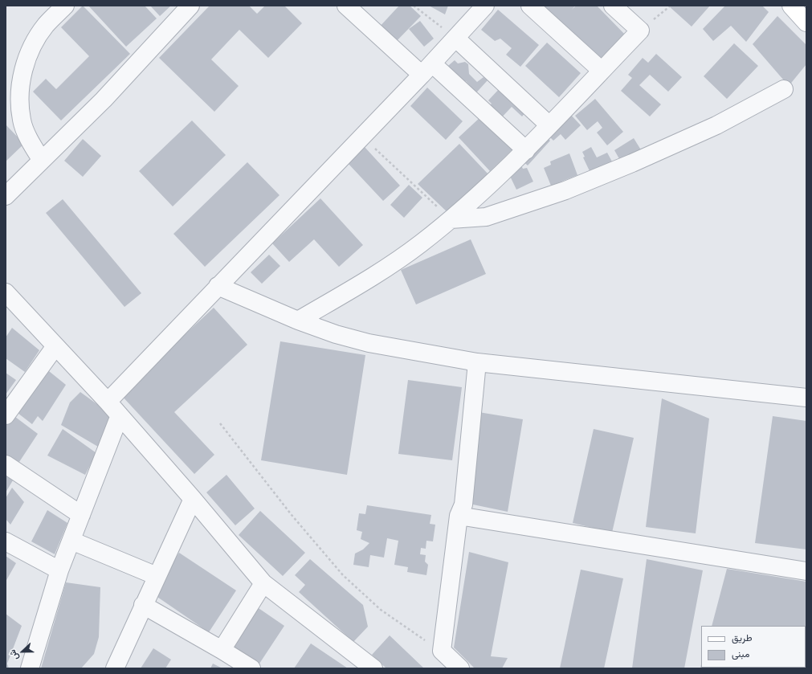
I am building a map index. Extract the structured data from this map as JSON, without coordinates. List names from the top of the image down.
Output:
{
  "legend": ["طريق", "مبنى"],
  "north": "left"
}
